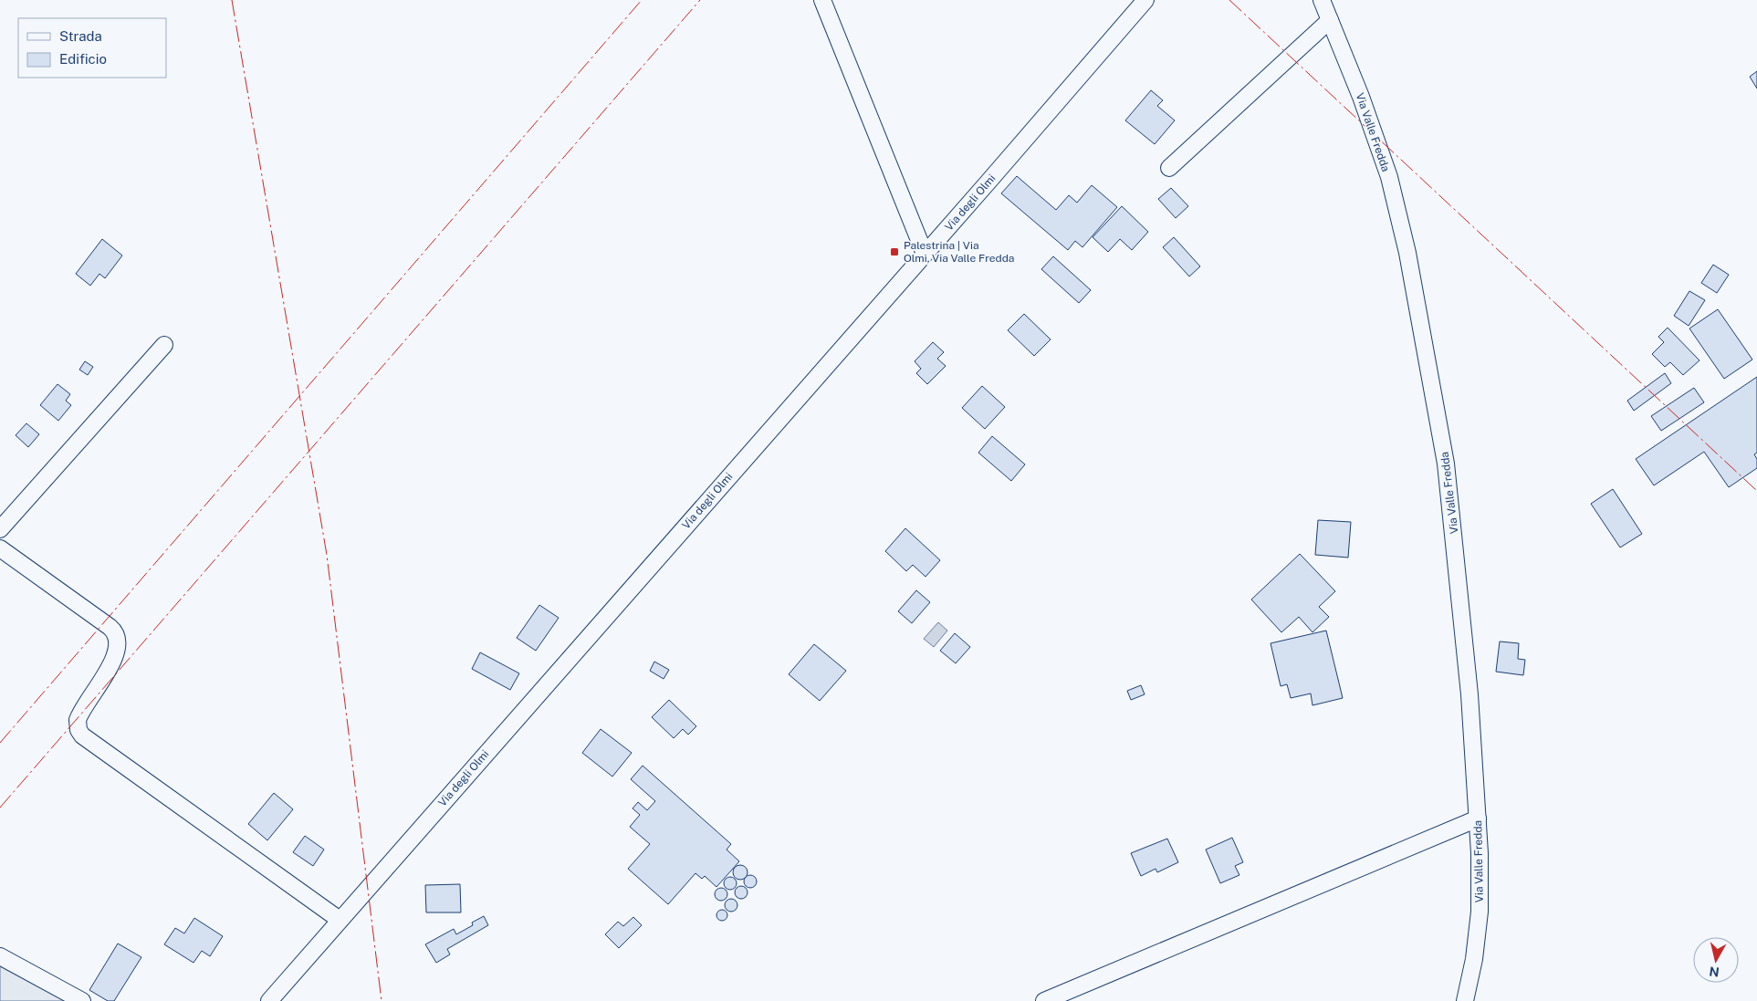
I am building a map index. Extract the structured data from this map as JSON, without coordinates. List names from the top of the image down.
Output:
{
  "streets": {
    "street": ["Via Valle Fredda", "Via degli Olmi"]
  },
  "places": {
    "transit": ["Palestrina | Via Olmi, Via Valle Fredda"]
  },
  "legend": ["Strada", "Edificio"],
  "north": "bottom"
}
